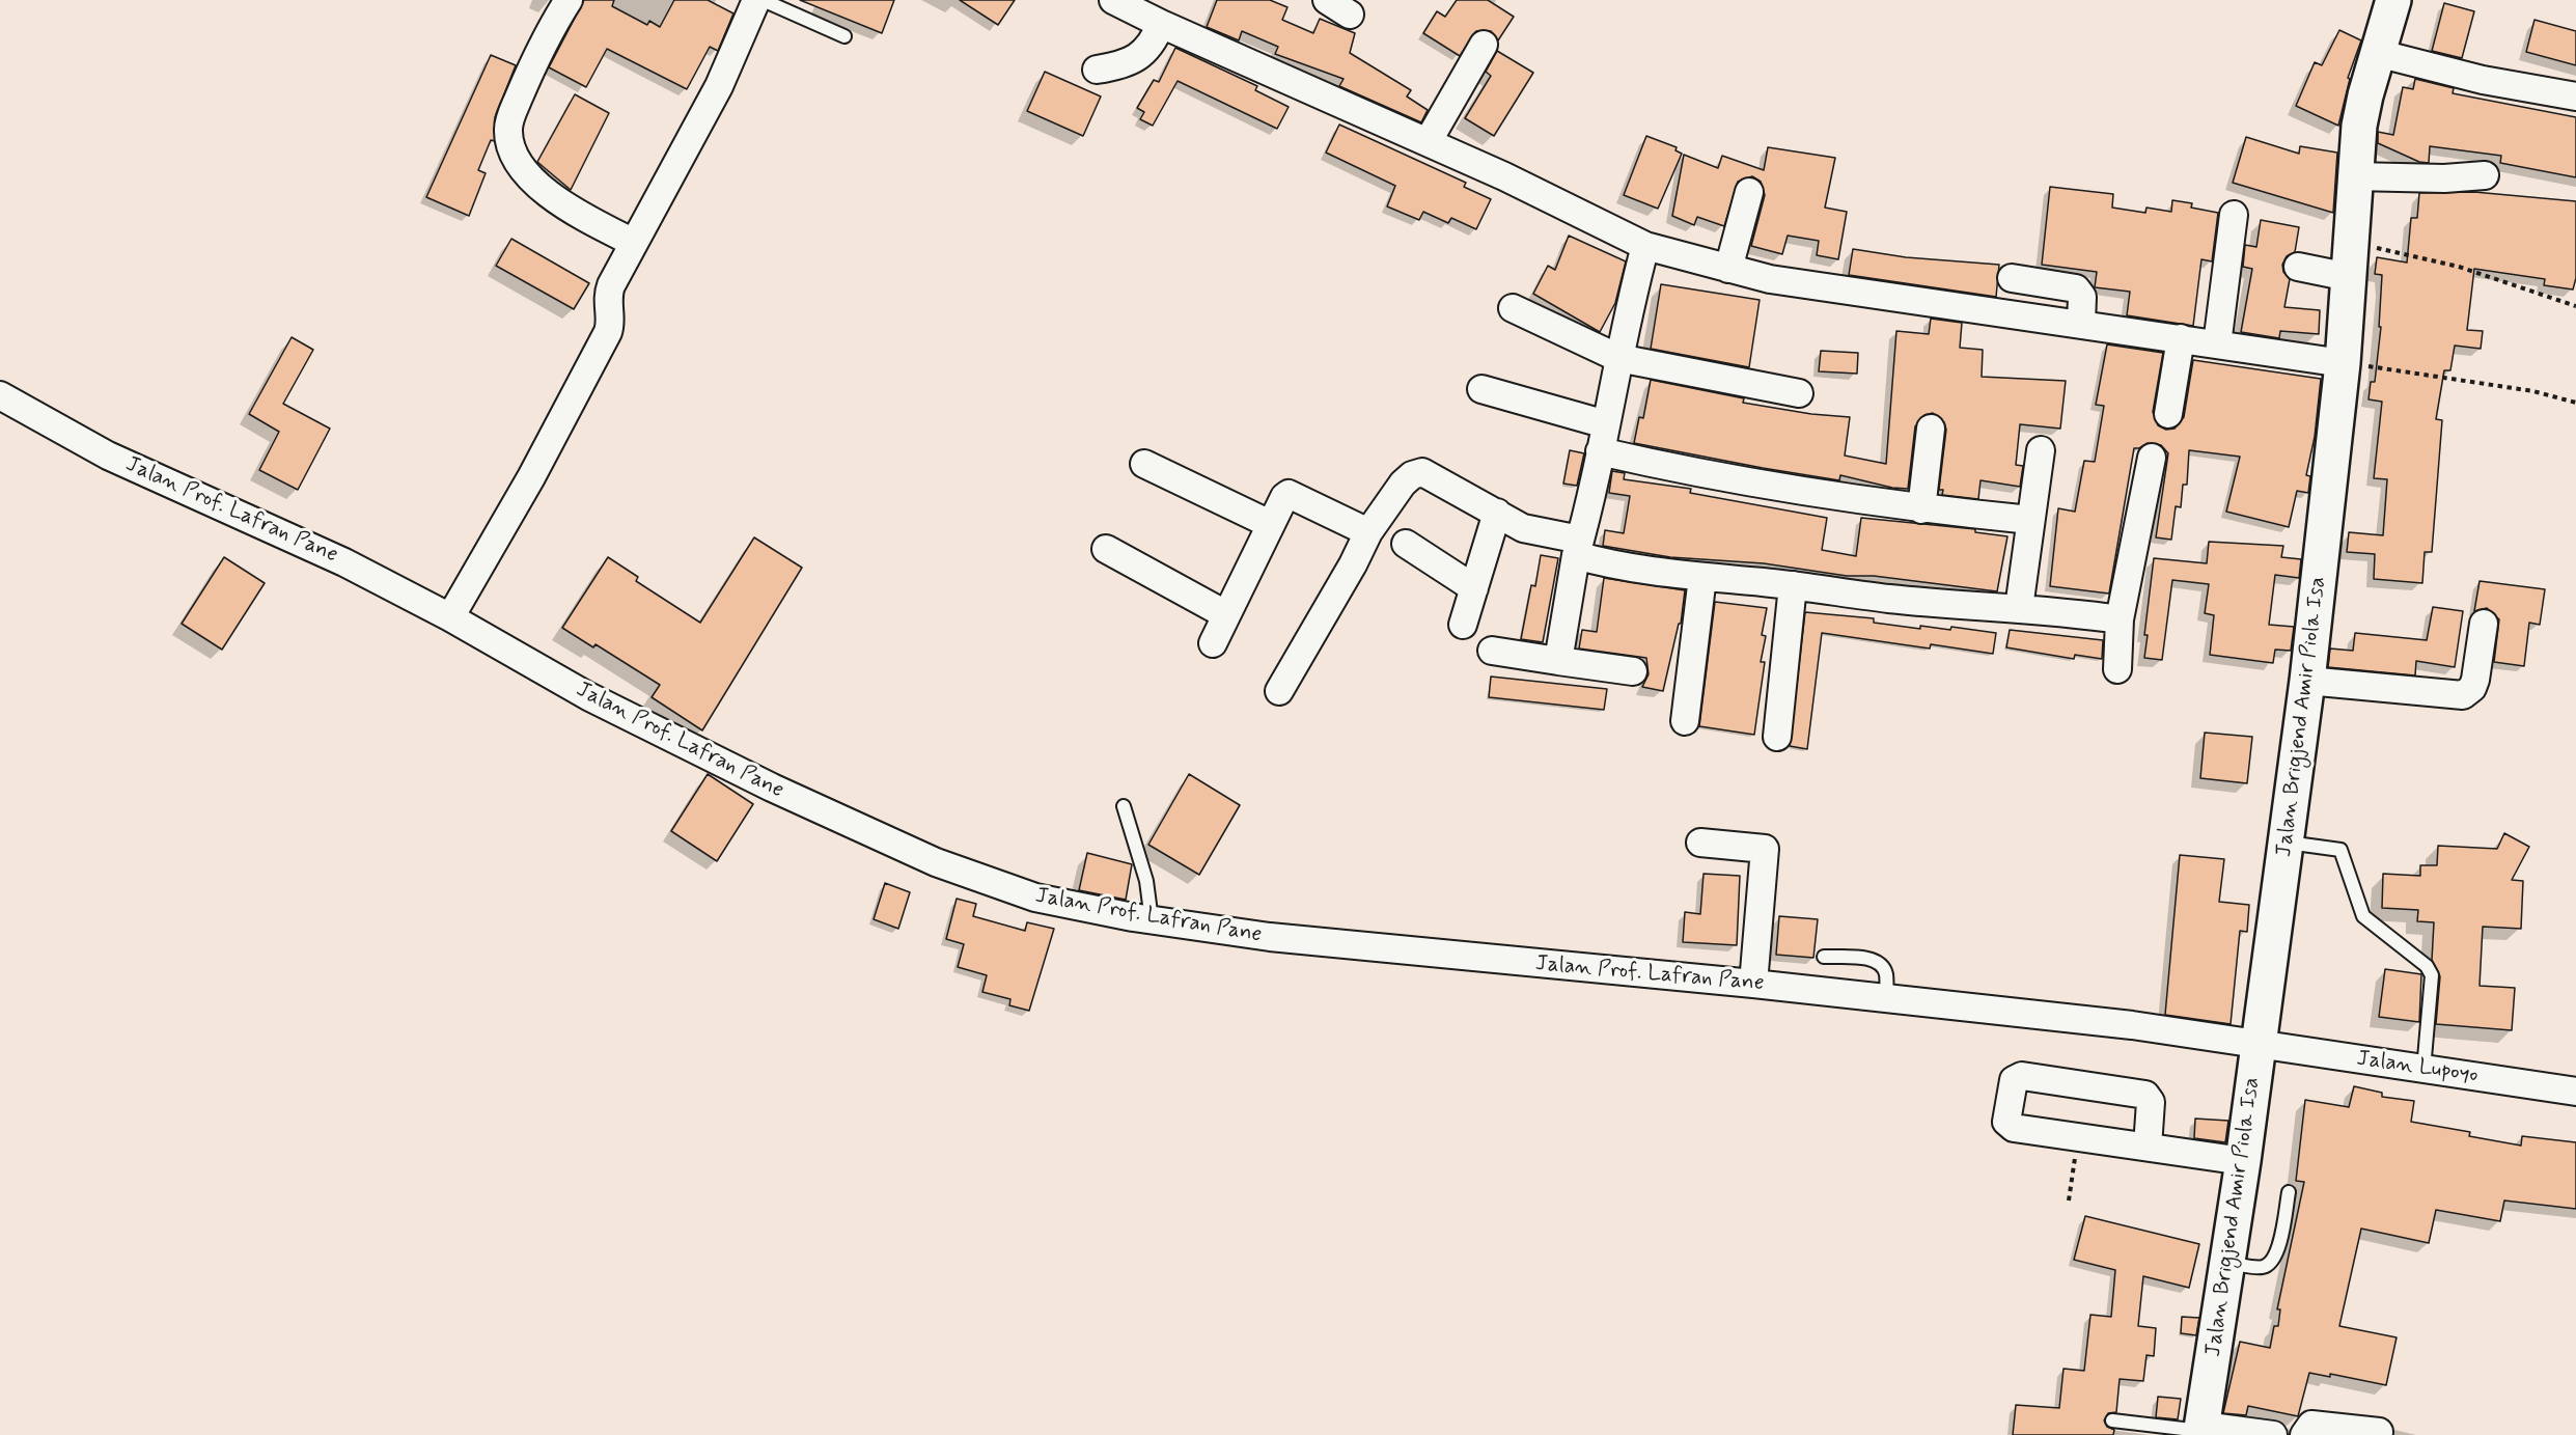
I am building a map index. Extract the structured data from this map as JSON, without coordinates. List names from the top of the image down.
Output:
{
  "streets": {
    "main road": ["Jalan Brigjend Amir Piola Isa"],
    "street": ["Jalan Prof. Lafran Pane", "Jalan Lupoyo"]
  },
  "crossings": [
    ["Jalan Prof. Lafran Pane", "Jalan Brigjend Amir Piola Isa"],
    ["Jalan Prof. Lafran Pane", "Jalan Lupoyo"],
    ["Jalan Brigjend Amir Piola Isa", "Jalan Lupoyo"]
  ]
}
